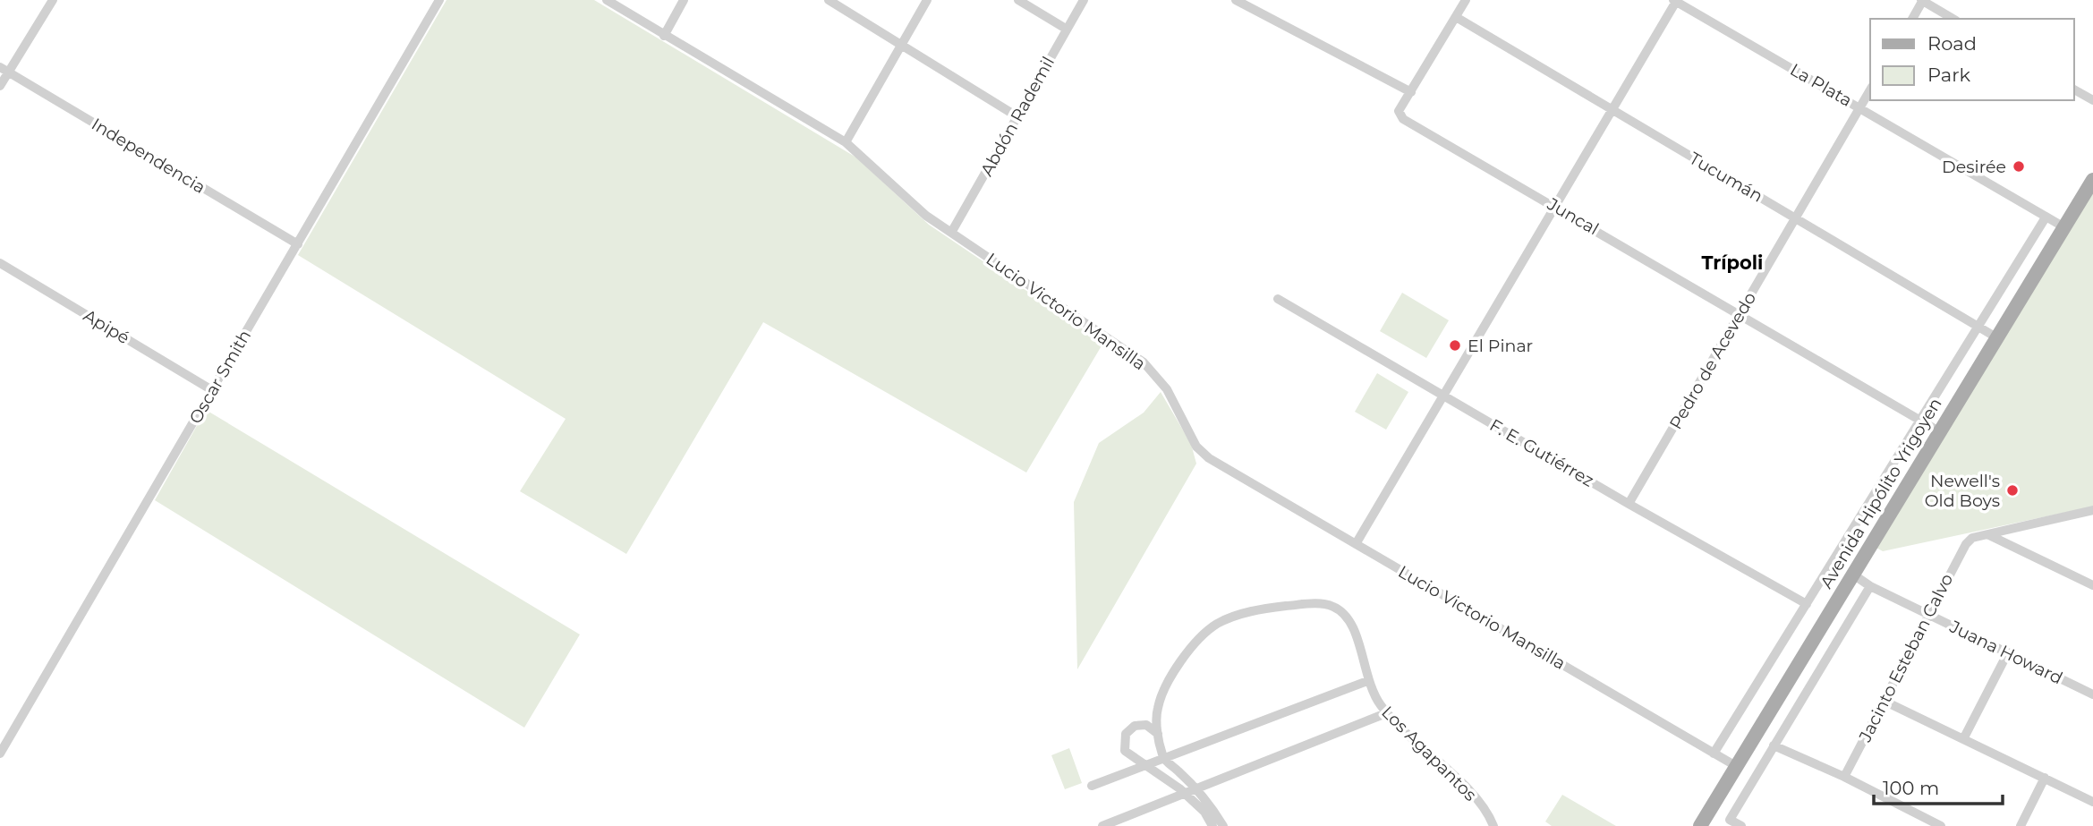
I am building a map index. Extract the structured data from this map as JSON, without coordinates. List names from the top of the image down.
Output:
{
  "streets": {
    "main road": ["Avenida Hipólito Yrigoyen"],
    "street": [
      "La Plata",
      "Abdón Rademil",
      "Independencia",
      "Tucumán",
      "Juncal",
      "Lucio Victorio Mansilla",
      "Apipé",
      "Pedro de Acevedo",
      "Oscar Smith",
      "F. E. Gutiérrez",
      "Juana Howard",
      "Jacinto Esteban Calvo",
      "Los Agapantos"
    ]
  },
  "crossings": [
    ["La Plata", "Pedro de Acevedo"],
    ["La Plata", "Avenida Hipólito Yrigoyen"],
    ["Abdón Rademil", "Lucio Victorio Mansilla"],
    ["Independencia", "Oscar Smith"],
    ["Tucumán", "Pedro de Acevedo"],
    ["Tucumán", "Avenida Hipólito Yrigoyen"],
    ["Juncal", "Pedro de Acevedo"],
    ["Juncal", "Avenida Hipólito Yrigoyen"],
    ["Lucio Victorio Mansilla", "Avenida Hipólito Yrigoyen"],
    ["Apipé", "Oscar Smith"],
    ["Pedro de Acevedo", "F. E. Gutiérrez"],
    ["Avenida Hipólito Yrigoyen", "Juana Howard"],
    ["Juana Howard", "Jacinto Esteban Calvo"]
  ],
  "districts": ["Trípoli"],
  "places": ["Desirée", "El Pinar", "Newell's Old Boys"],
  "legend": ["Road", "Park"],
  "scale_bar": "100 m"
}
